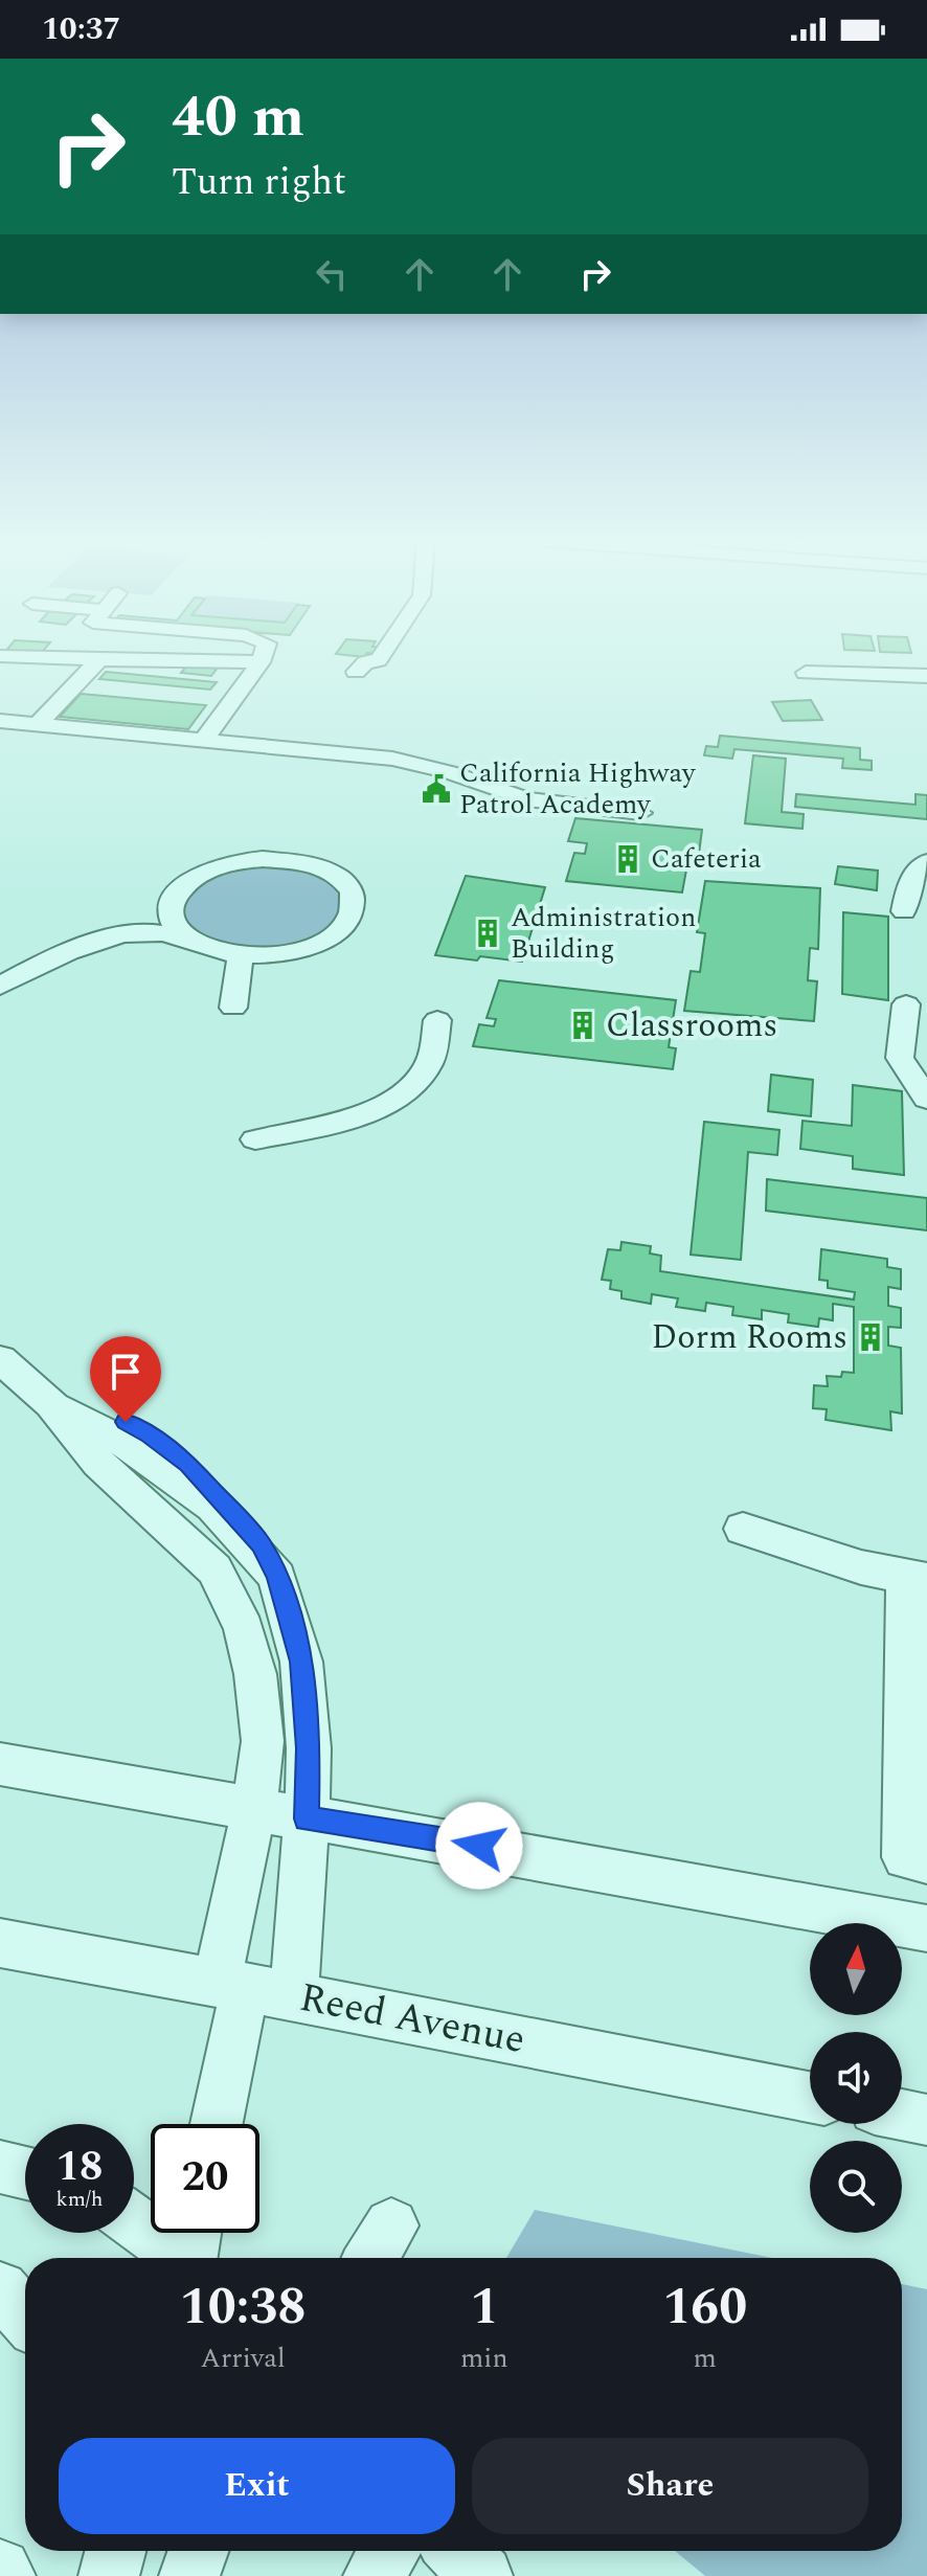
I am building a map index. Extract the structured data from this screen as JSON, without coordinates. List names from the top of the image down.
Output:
{
  "streets": {
    "street": ["Reed Avenue"]
  },
  "places": {
    "public building": ["California Highway Patrol Academy"],
    "building": [
      "Cafeteria",
      "Administration Building",
      "Classrooms",
      "Dorm Rooms"
    ]
  },
  "north": "top",
  "page": {
    "status": "10:37",
    "turn": ["40 m", "Turn right"],
    "speed": "18 km/h",
    "limit": "20",
    "eta": [
      "10:38",
      "Arrival",
      "1",
      "min",
      "160",
      "m"
    ],
    "buttons": ["Exit", "Share"]
  }
}
